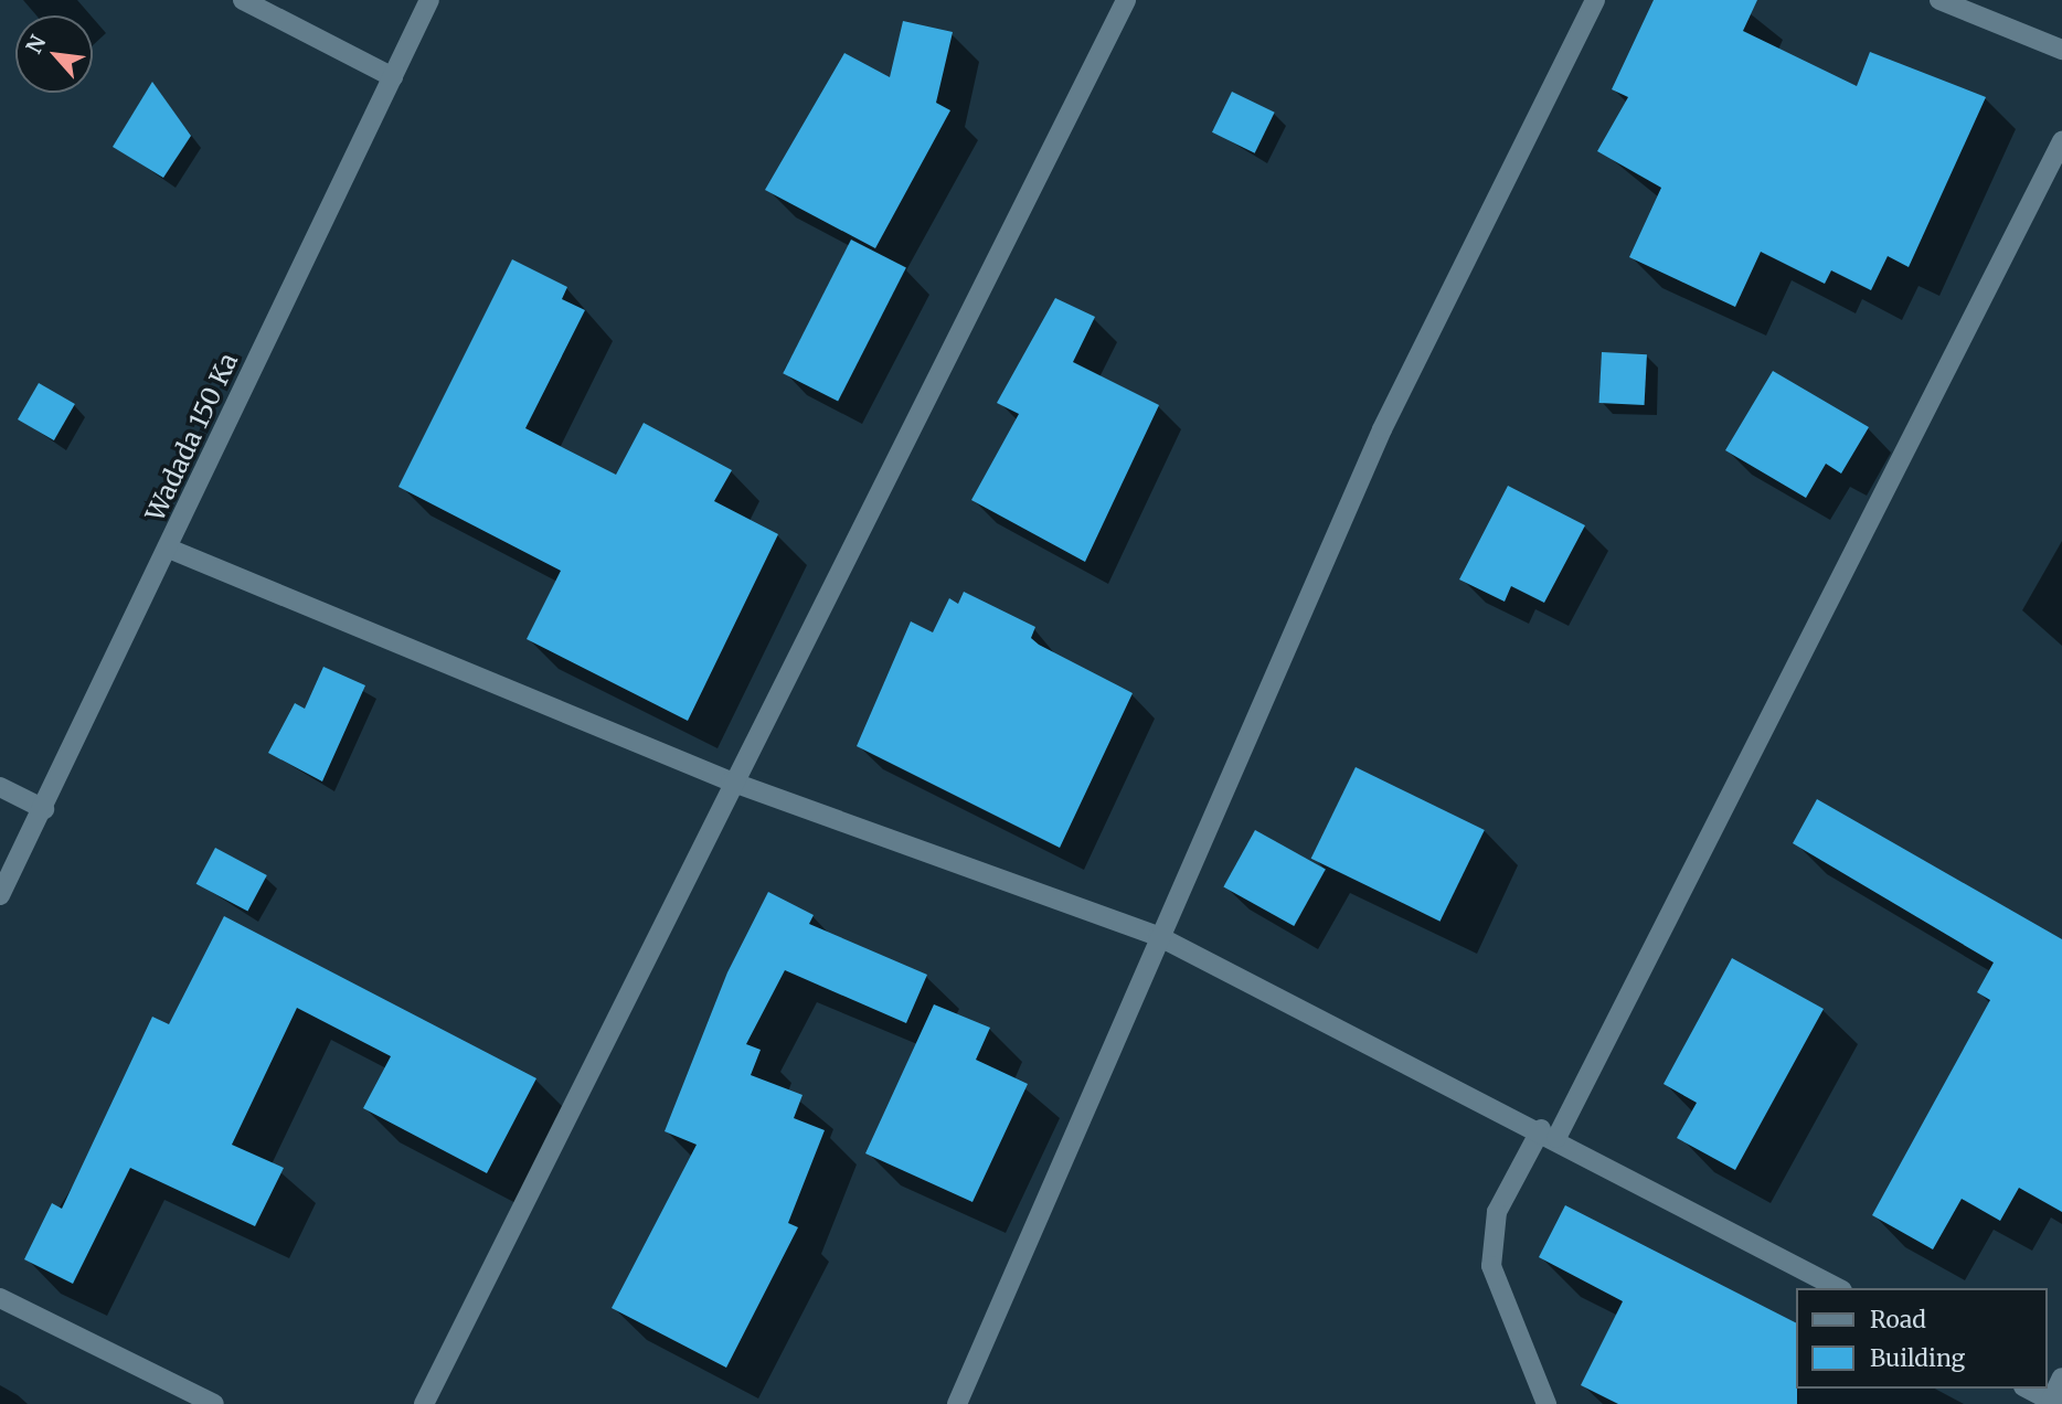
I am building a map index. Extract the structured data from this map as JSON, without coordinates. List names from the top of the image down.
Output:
{
  "streets": {
    "street": ["Wadada 150 Ka"]
  },
  "legend": ["Road", "Building"],
  "north": "top left"
}
